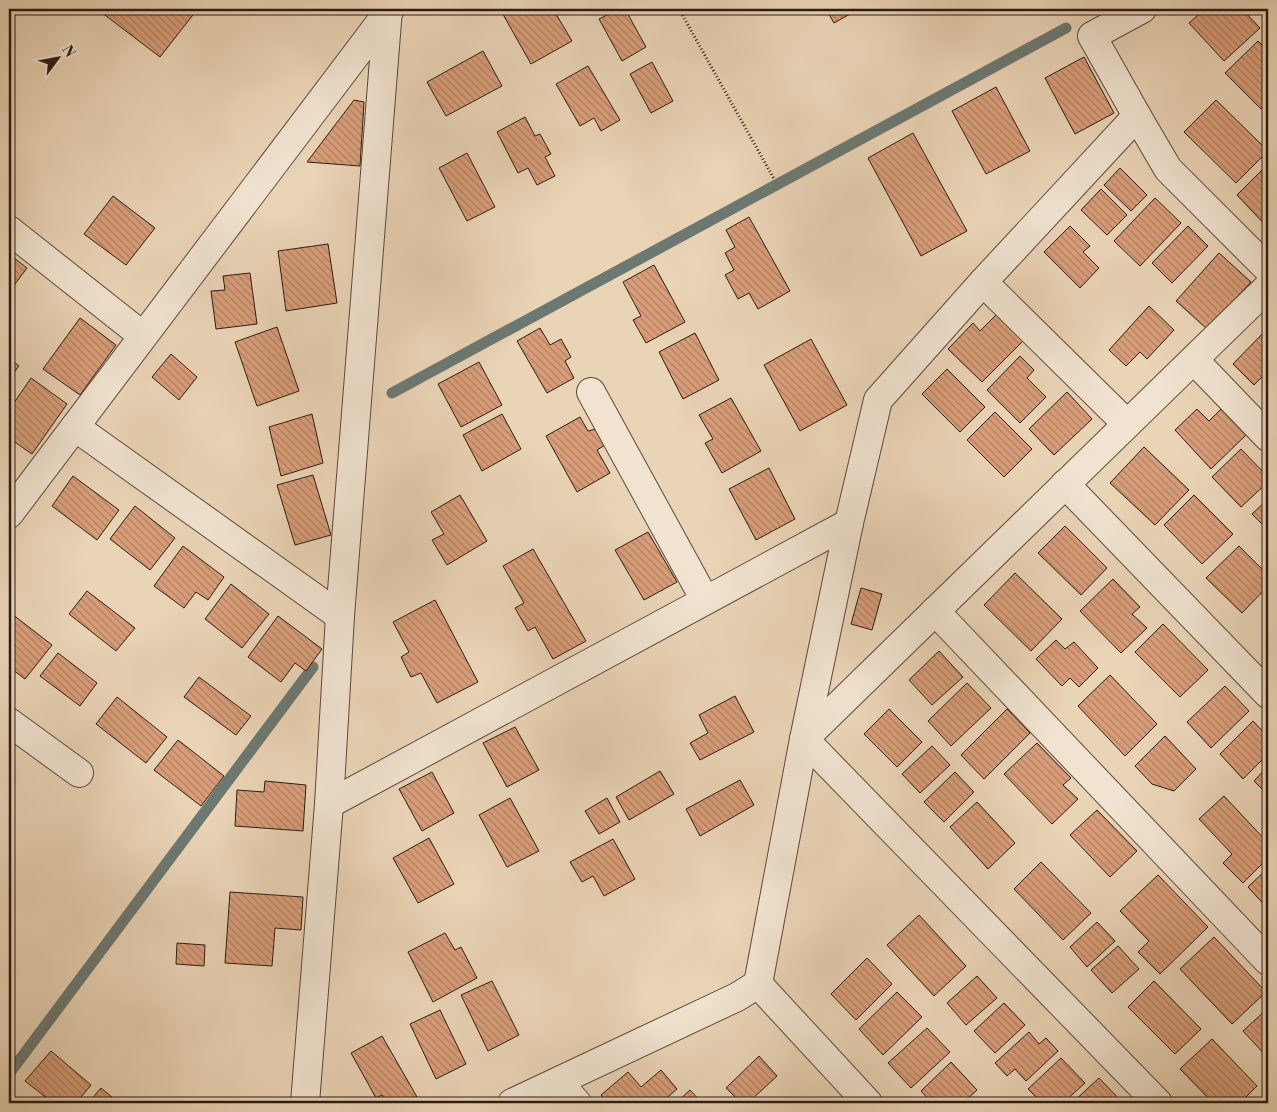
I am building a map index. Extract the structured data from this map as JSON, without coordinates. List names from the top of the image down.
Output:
{
  "north": "top right"
}
